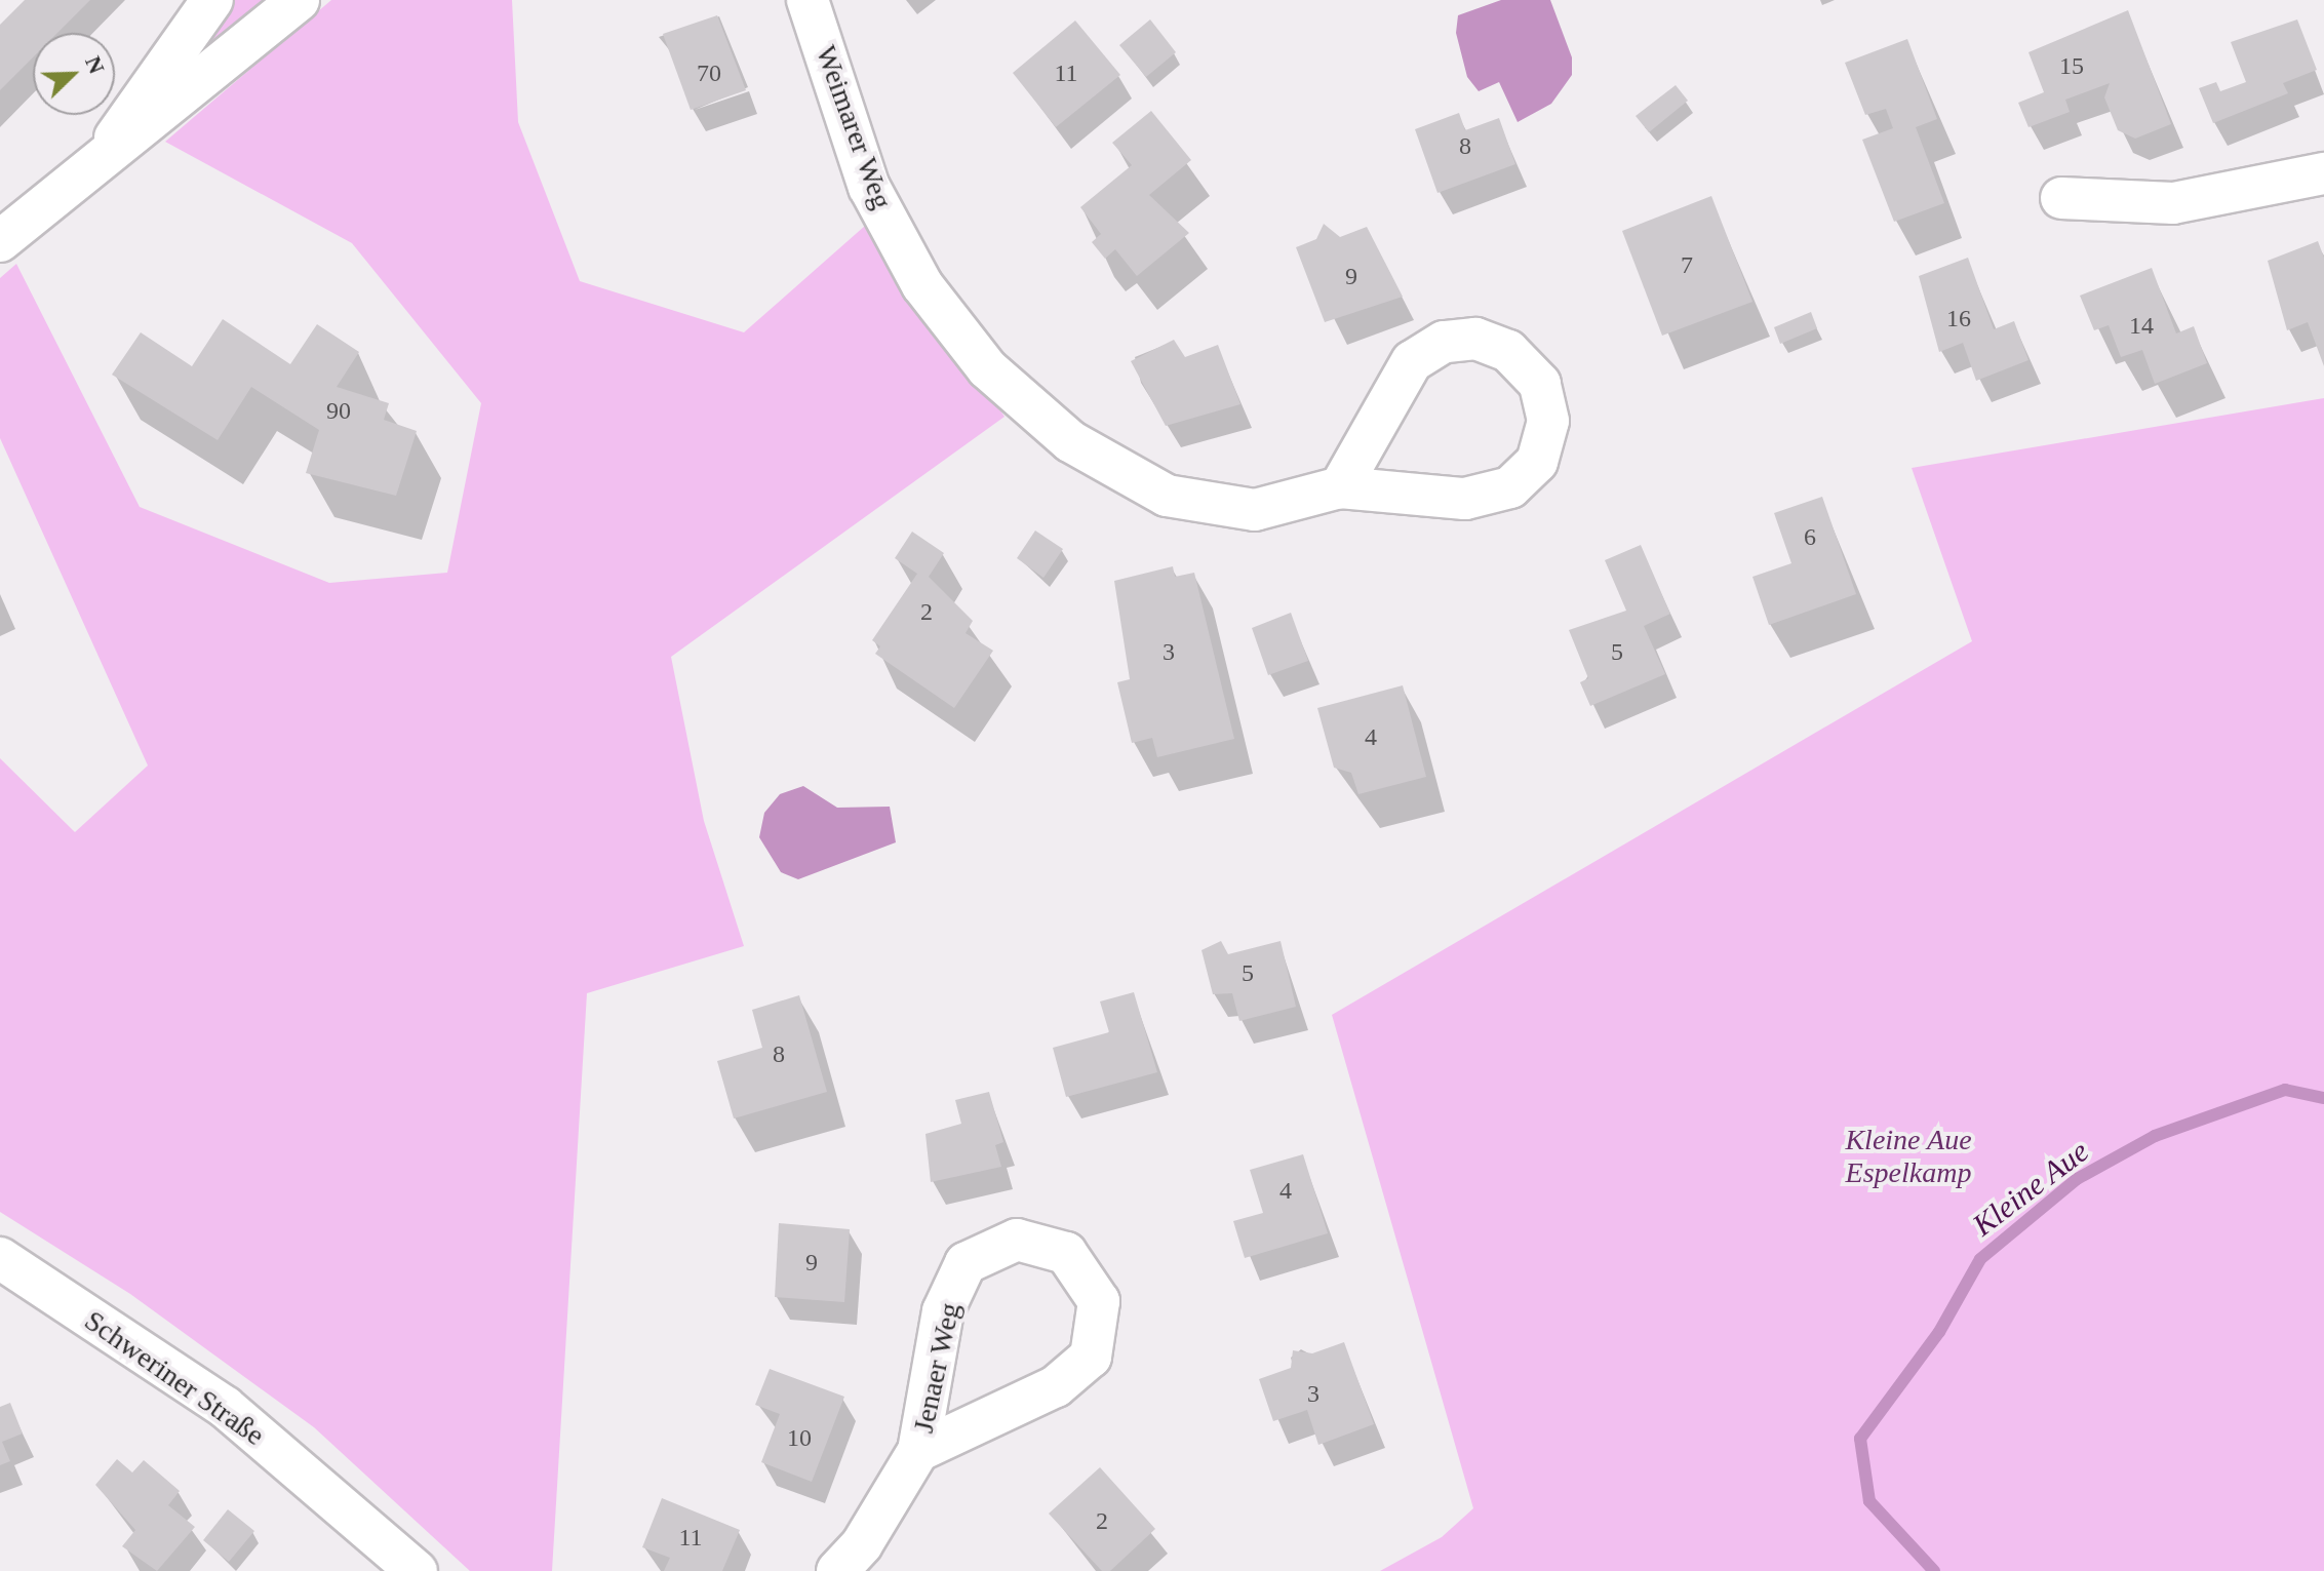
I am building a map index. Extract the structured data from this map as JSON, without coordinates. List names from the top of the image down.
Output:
{
  "streets": {
    "street": ["Weimarer Weg", "Jenaer Weg", "Schweriner Straße"]
  },
  "water": ["Kleine Aue"],
  "parks": ["Kleine Aue Espelkamp"],
  "house_numbers": [
    "15",
    "70",
    "11",
    "8",
    "7",
    "9",
    "16",
    "14",
    "90",
    "6",
    "2",
    "3",
    "5",
    "4",
    "5",
    "8",
    "4",
    "9",
    "3",
    "10",
    "2",
    "11"
  ],
  "north": "top right"
}
